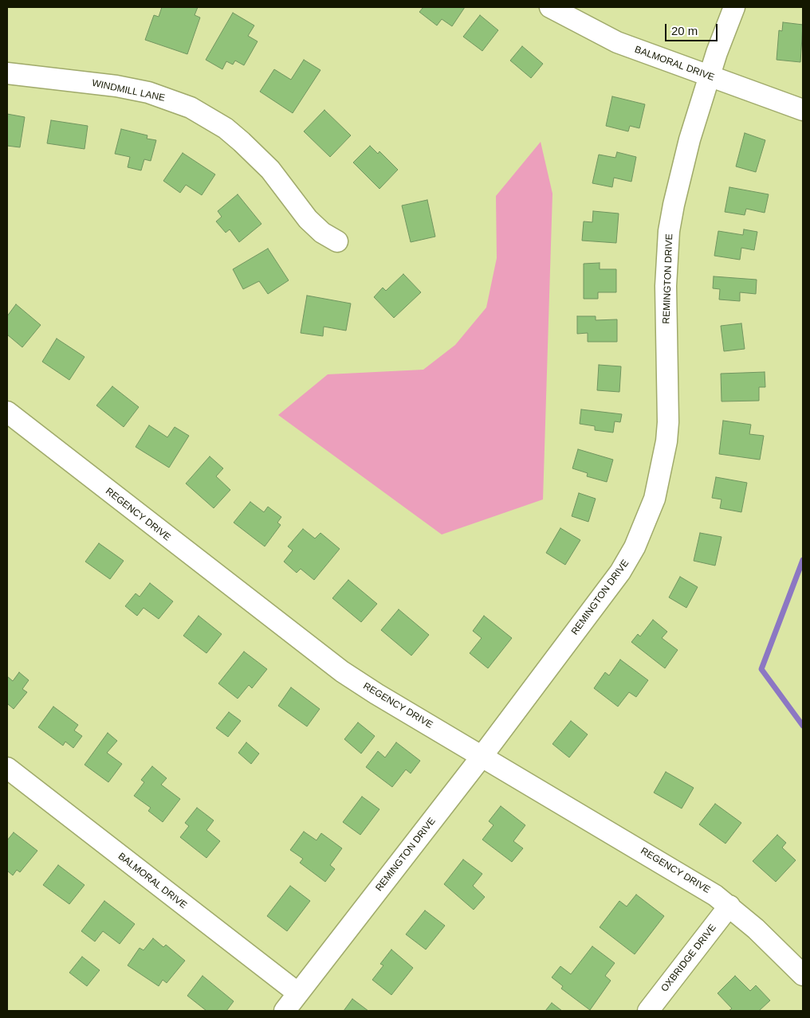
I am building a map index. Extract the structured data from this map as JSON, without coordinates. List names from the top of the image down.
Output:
{
  "streets": {
    "street": [
      "BALMORAL DRIVE",
      "WINDMILL LANE",
      "REMINGTON DRIVE",
      "REGENCY DRIVE",
      "OXBRIDGE DRIVE"
    ]
  },
  "crossings": [
    ["BALMORAL DRIVE", "REMINGTON DRIVE"],
    ["REMINGTON DRIVE", "REGENCY DRIVE"],
    ["REGENCY DRIVE", "OXBRIDGE DRIVE"]
  ],
  "scale_bar": "20 m"
}
